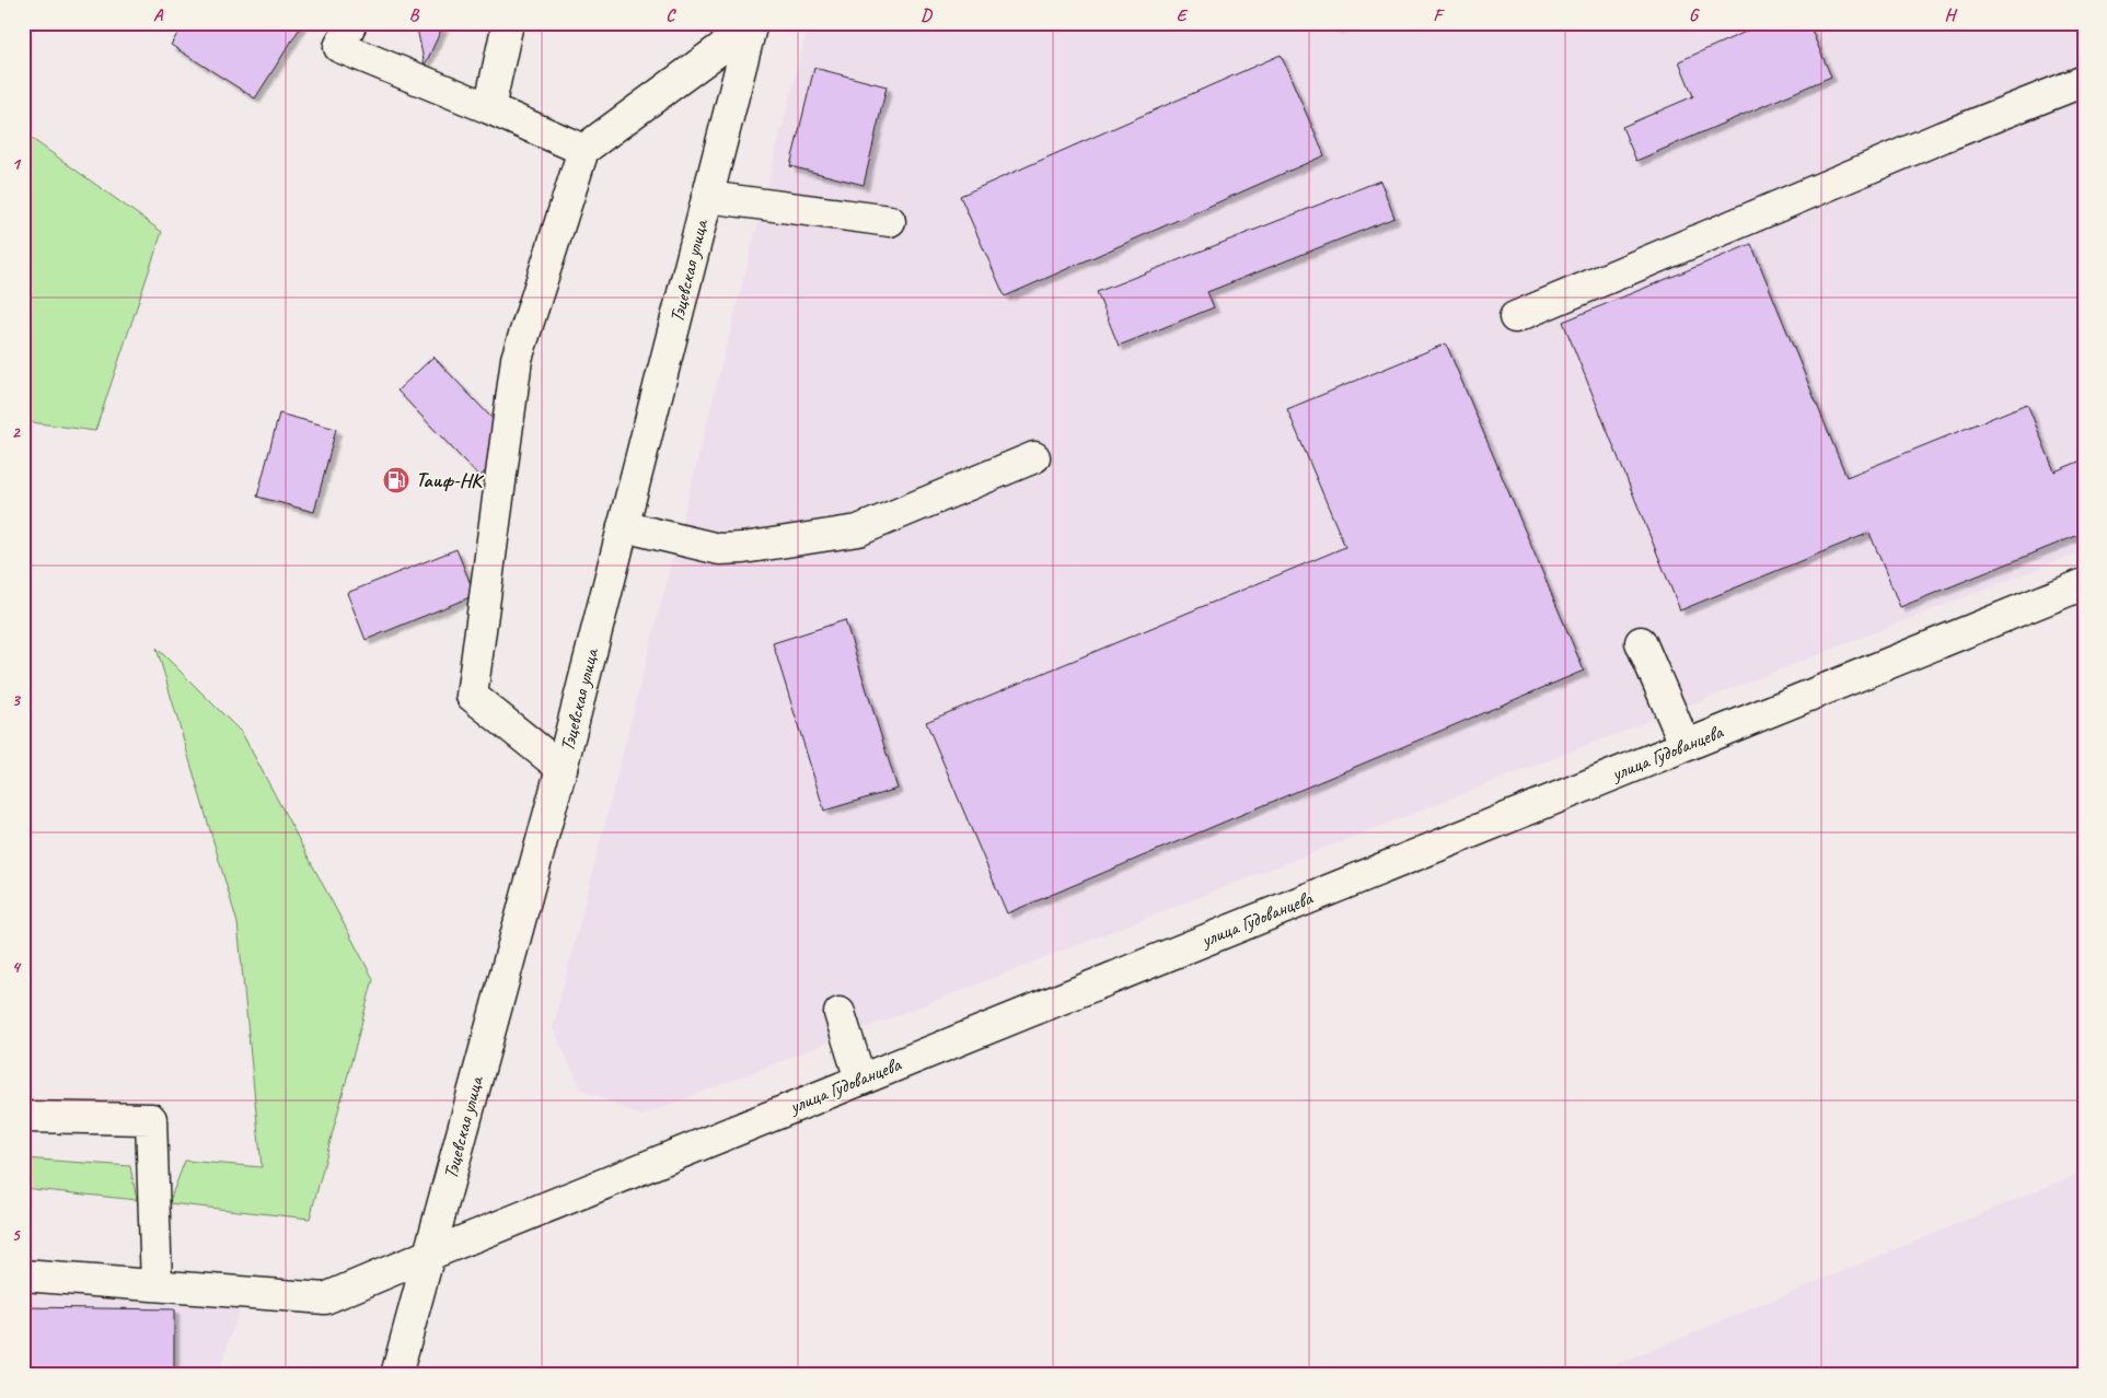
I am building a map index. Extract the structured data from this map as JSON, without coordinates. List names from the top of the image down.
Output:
{
  "streets": {
    "street": ["Тэцевская улица", "улица Гудованцева"]
  },
  "crossings": [
    ["Тэцевская улица", "улица Гудованцева"]
  ],
  "places": {
    "fuel station": ["Таиф-НК"]
  },
  "grid": {
    "columns": [
      "A",
      "B",
      "C",
      "D",
      "E",
      "F",
      "G",
      "H"
    ],
    "rows": [
      "1",
      "2",
      "3",
      "4",
      "5"
    ]
  }
}
